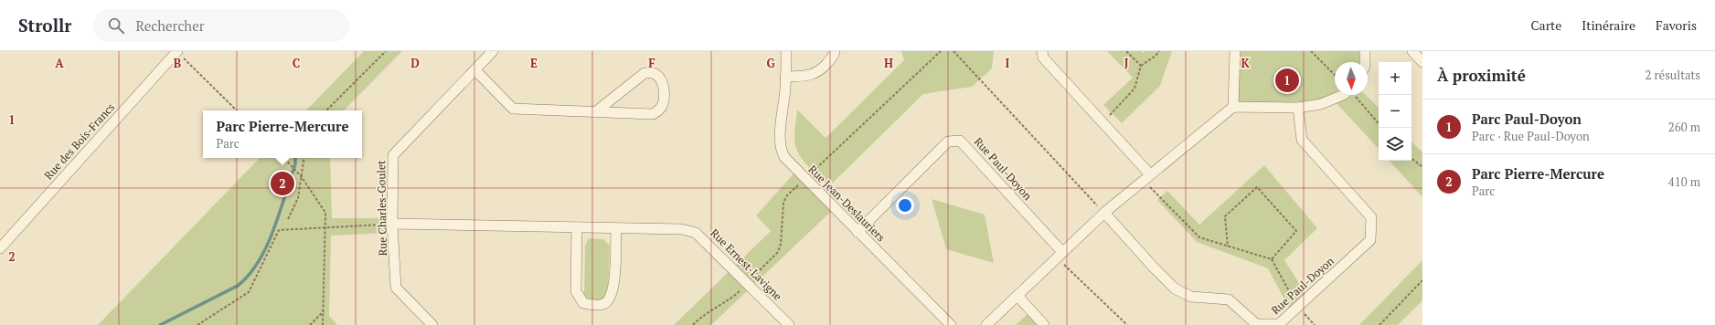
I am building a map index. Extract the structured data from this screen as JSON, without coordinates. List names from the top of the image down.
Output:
{
  "streets": {
    "street": [
      "Rue des Bois-Francs",
      "Rue Paul-Doyon",
      "Rue Jean-Deslauriers",
      "Rue Charles-Goulet",
      "Rue Ernest-Lavigne"
    ]
  },
  "crossings": [
    ["Rue Paul-Doyon", "Rue Jean-Deslauriers"],
    ["Rue Charles-Goulet", "Rue Ernest-Lavigne"]
  ],
  "north": "bottom",
  "page": {
    "header": "Strollr",
    "search": "Rechercher",
    "nav": ["Carte", "Itinéraire", "Favoris"],
    "heading": ["À proximité", "2 résultats"],
    "map_buttons": ["+", "−"],
    "pins": ["1", "2"],
    "list": [
      {
        "mark": "1",
        "name": "Parc Paul-Doyon",
        "note": "Parc · Rue Paul-Doyon",
        "value": "260 m"
      },
      {
        "mark": "2",
        "name": "Parc Pierre-Mercure",
        "note": "Parc",
        "value": "410 m"
      }
    ],
    "popup": ["Parc Pierre-Mercure", "Parc"]
  },
  "grid": {
    "columns": [
      "A",
      "B",
      "C",
      "D",
      "E",
      "F",
      "G",
      "H",
      "I",
      "J",
      "K"
    ],
    "rows": ["1", "2"]
  }
}
